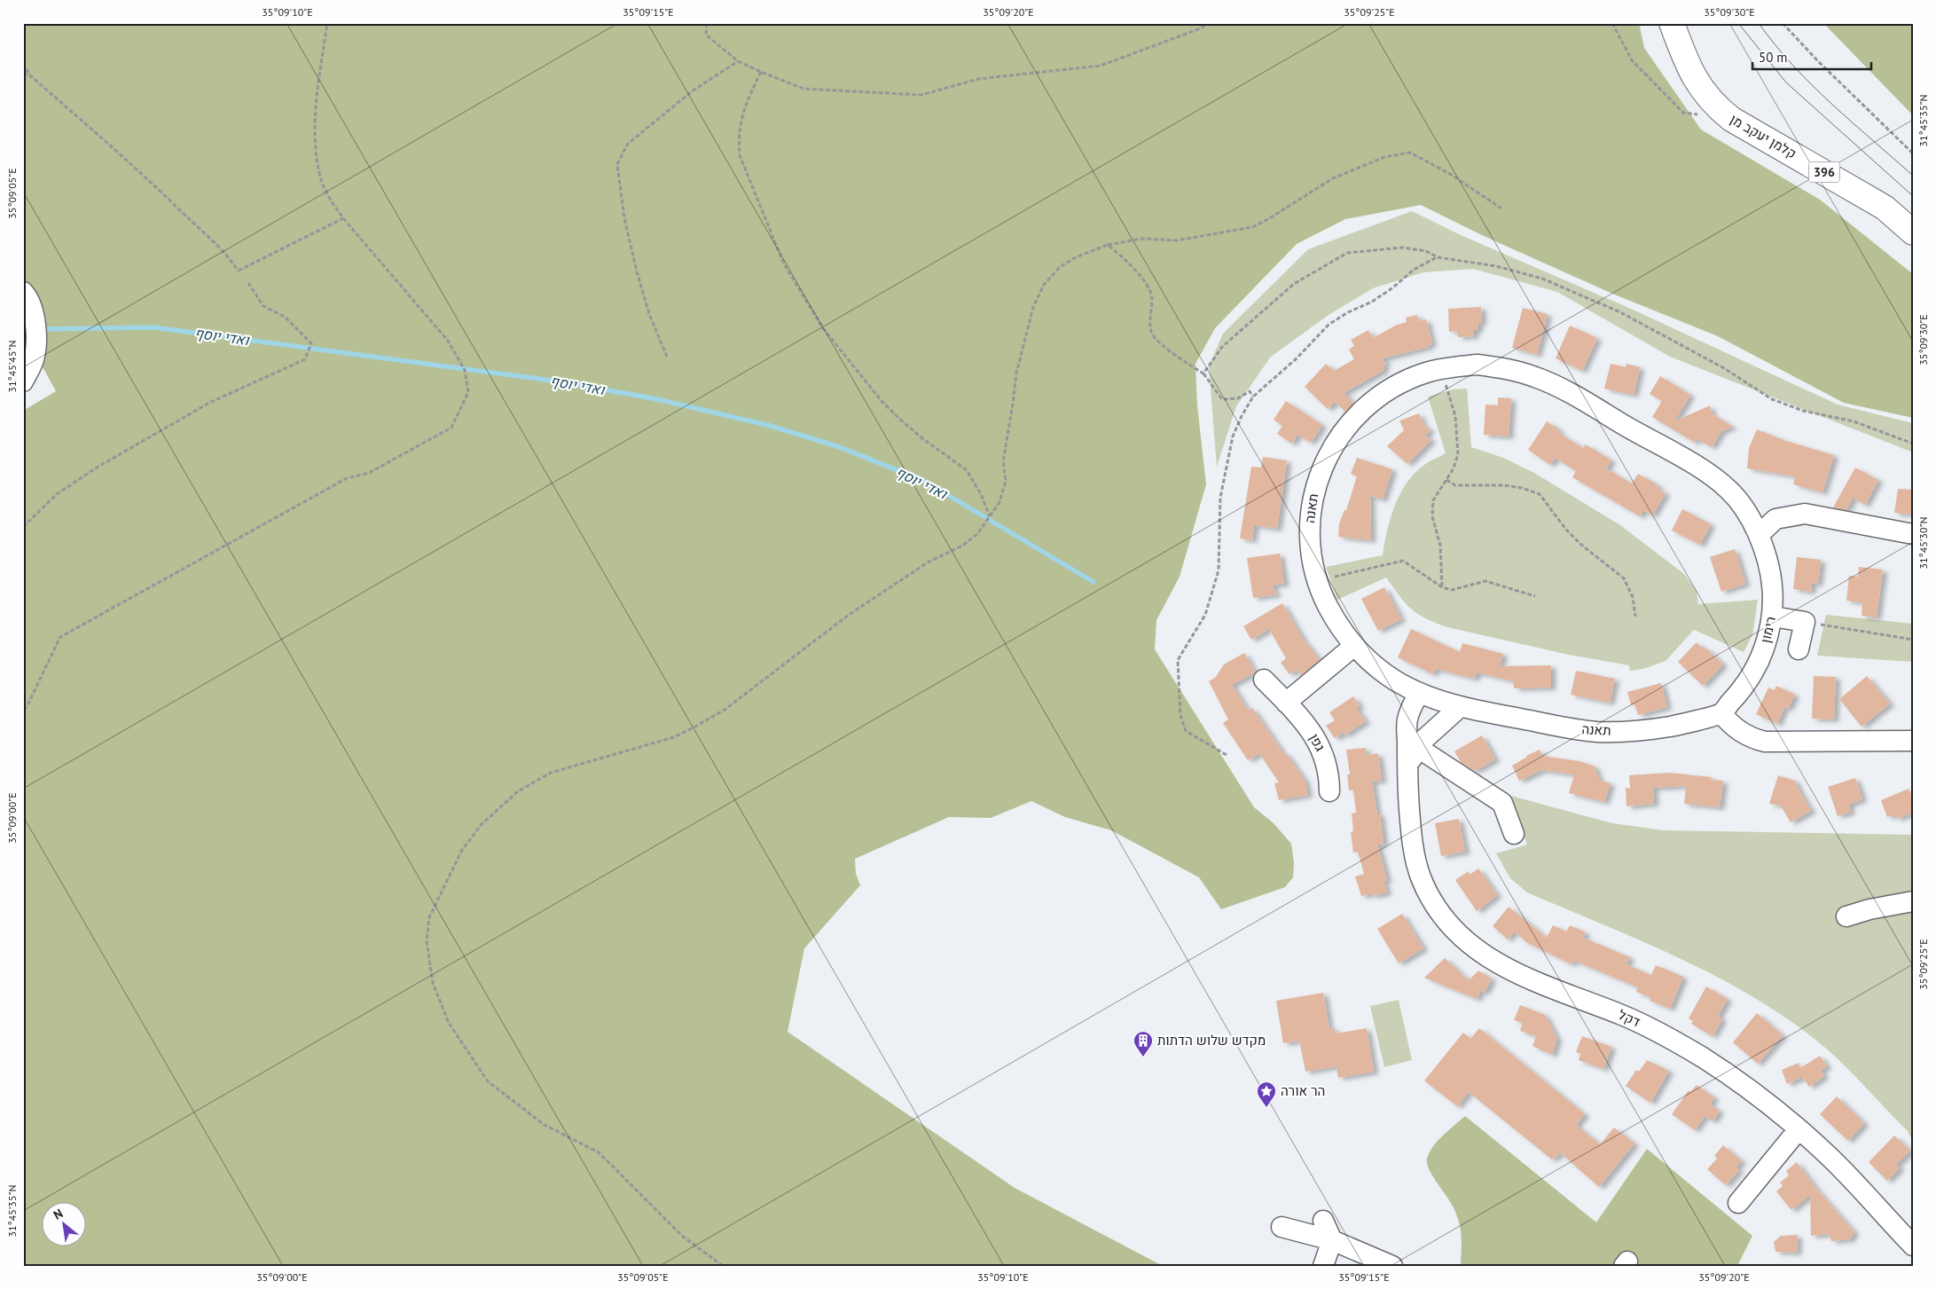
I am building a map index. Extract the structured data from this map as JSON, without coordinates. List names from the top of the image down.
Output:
{
  "streets": {
    "main road": ["קלמן יעקב מן", "396"],
    "street": [
      "תאנה",
      "רימון",
      "גפן",
      "דקל"
    ]
  },
  "crossings": [
    ["תאנה", "רימון"],
    ["תאנה", "דקל"]
  ],
  "water": ["ואדי יוסף"],
  "places": {
    "building": ["מקדש שלוש הדתות"],
    "place": ["הר אורה"]
  },
  "scale_bar": "50 m",
  "north": "top left",
  "coordinates": [
    "35°09'10\"E",
    "35°09'15\"E",
    "35°09'20\"E",
    "35°09'25\"E",
    "35°09'30\"E",
    "31°45'35\"N",
    "35°09'05\"E",
    "31°45'45\"N",
    "31°45'30\"N",
    "35°09'00\"E"
  ]
}
